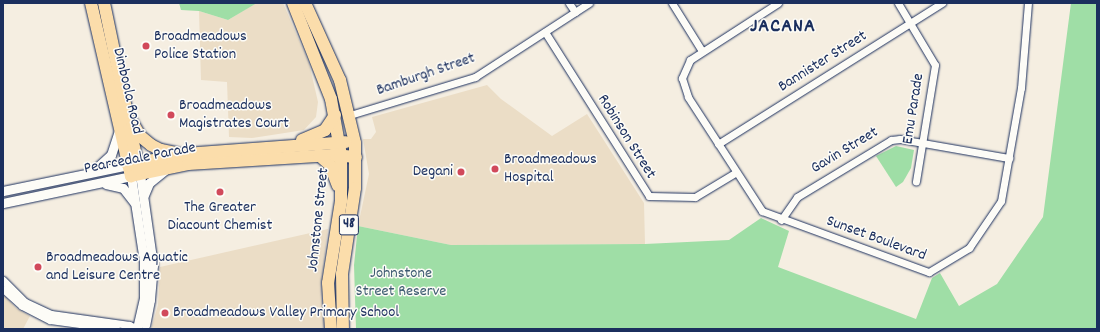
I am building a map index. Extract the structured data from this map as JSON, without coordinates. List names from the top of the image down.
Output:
{
  "streets": {
    "main road": [
      "Dimboola Road",
      "Pearcedale Parade",
      "Johnstone Street",
      "48"
    ],
    "street": [
      "Bannister Street",
      "Bamburgh Street",
      "Emu Parade",
      "Robinson Street",
      "Gavin Street",
      "Sunset Boulevard"
    ]
  },
  "crossings": [
    ["Bannister Street", "Emu Parade"],
    ["Bannister Street", "Sunset Boulevard"],
    ["Bamburgh Street", "Robinson Street"],
    ["Bamburgh Street", "Johnstone Street"],
    ["Dimboola Road", "Pearcedale Parade"],
    ["Emu Parade", "Gavin Street"],
    ["Robinson Street", "Sunset Boulevard"],
    ["Gavin Street", "Sunset Boulevard"],
    ["Pearcedale Parade", "Johnstone Street"]
  ],
  "districts": ["JACANA"],
  "parks": ["Johnstone Street Reserve"],
  "places": [
    "Broadmeadows Police Station",
    "Broadmeadows Magistrates Court",
    "Broadmeadows Hospital",
    "Degani",
    "The Greater Diacount Chemist",
    "Broadmeadows Aquatic and Leisure Centre",
    "Broadmeadows Valley Primary School"
  ]
}
